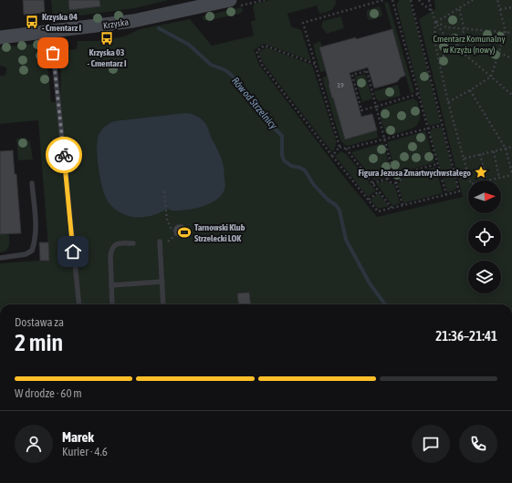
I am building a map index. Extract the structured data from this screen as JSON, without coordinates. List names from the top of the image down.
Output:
{
  "streets": {
    "street": ["Krzyska"]
  },
  "water": ["Rów od Strzelnicy"],
  "parks": ["Cmentarz Komunalny w Krzyżu (nowy)"],
  "places": {
    "bus stop": ["Krzyska 04 - Cmentarz I", "Krzyska 03 - Cmentarz I"],
    "place": ["Figura Jezusa Zmartwychwstałego"],
    "sports": ["Tarnowski Klub Strzelecki LOK"]
  },
  "house_numbers": ["19"],
  "north": "right",
  "page": {
    "heading": ["2 min", "Dostawa za", "21:36–21:41"],
    "panel": ["Marek", "Kurier · 4.6"],
    "bar": "W drodze · 60 m"
  }
}
